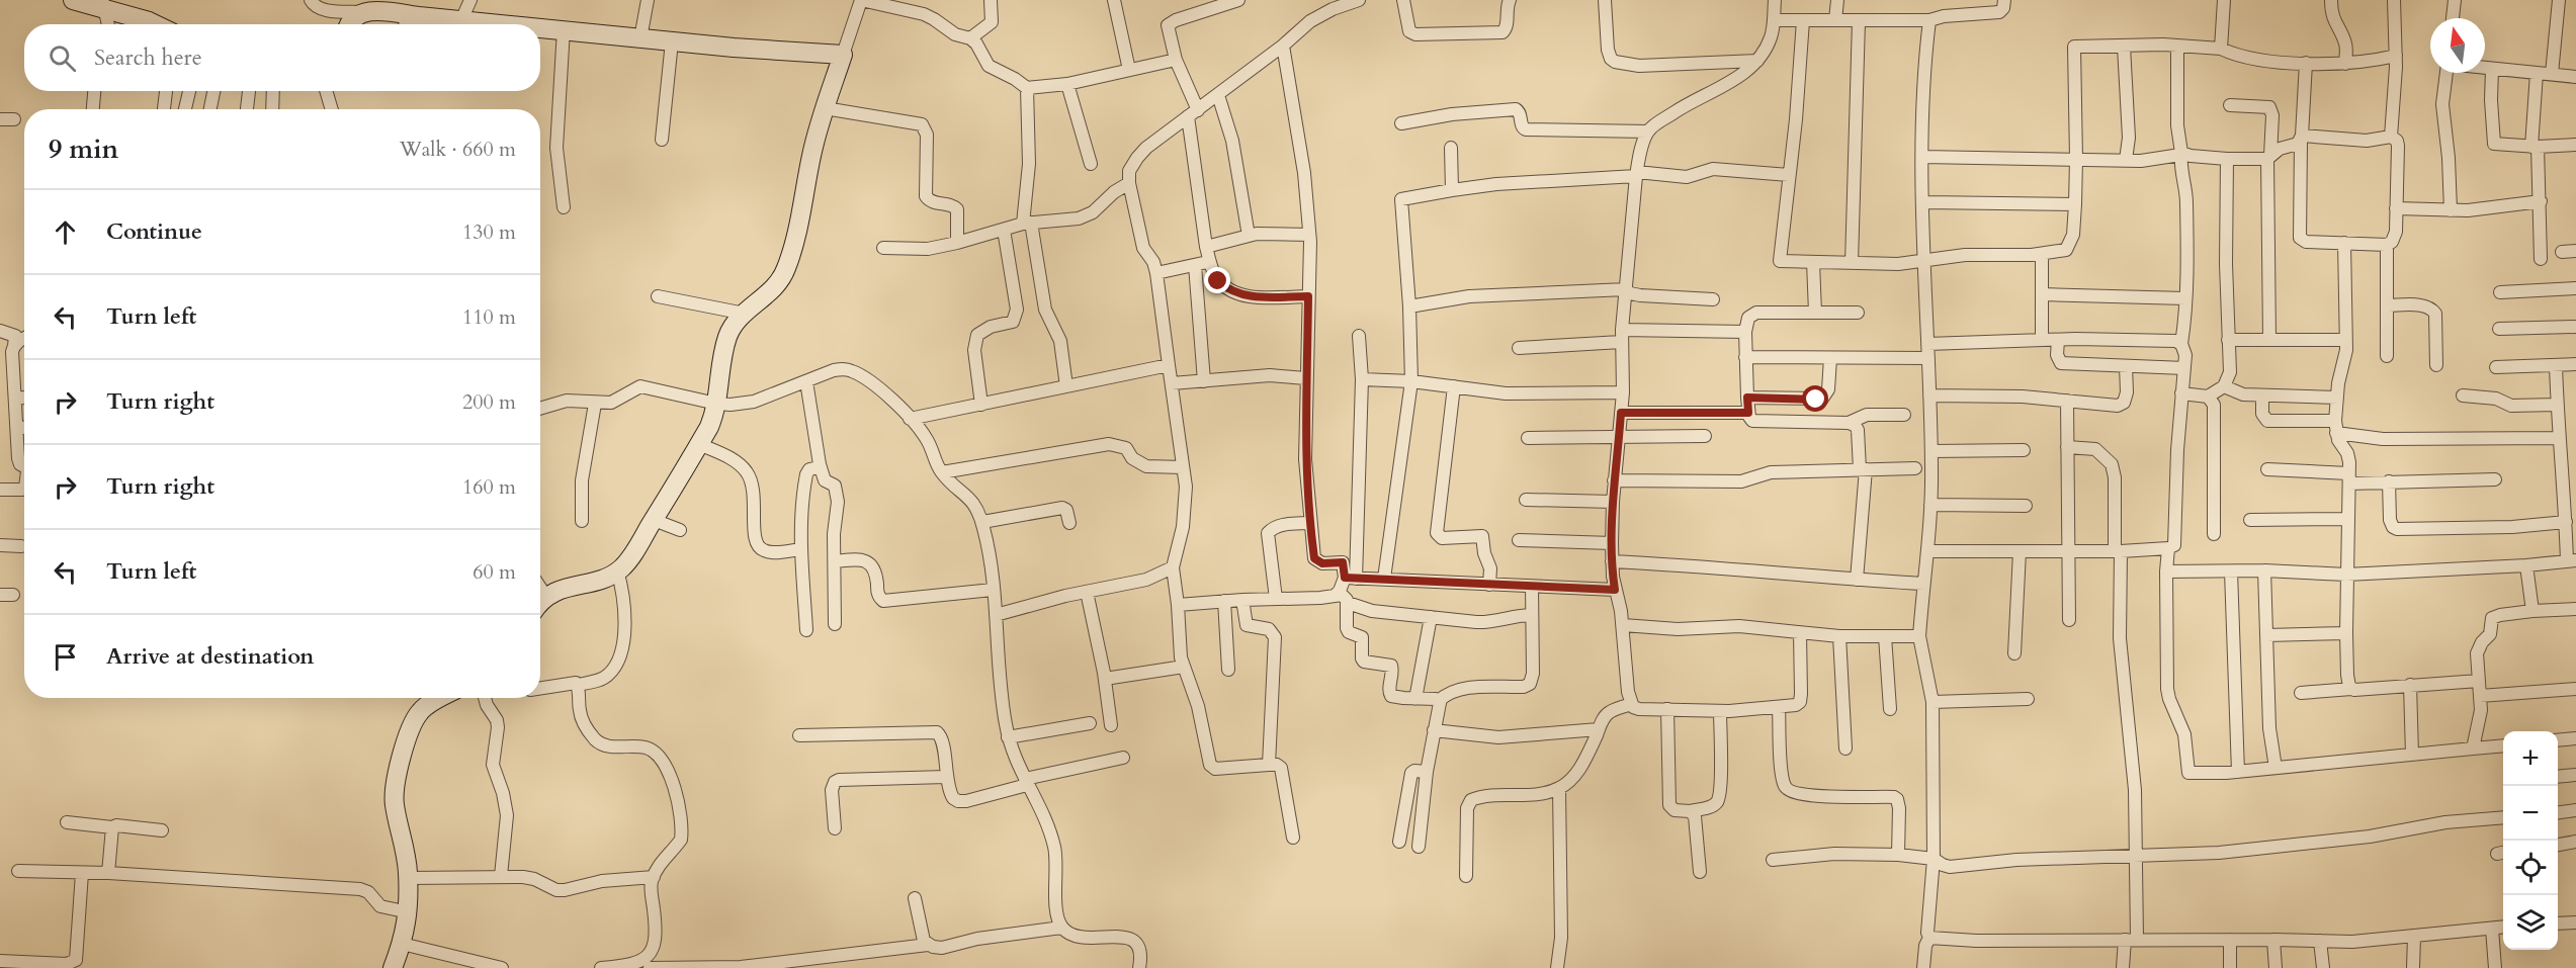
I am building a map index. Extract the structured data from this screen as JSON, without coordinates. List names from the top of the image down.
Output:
{
  "north": "top",
  "page": {
    "search": "Search here",
    "heading": ["9 min", "Walk · 660 m"],
    "list": [
      ["Continue", "130 m"],
      ["Turn left", "110 m"],
      ["Turn right", "200 m"],
      ["Turn right", "160 m"],
      ["Turn left", "60 m"],
      "Arrive at destination"
    ],
    "map_buttons": ["+", "−"]
  }
}
